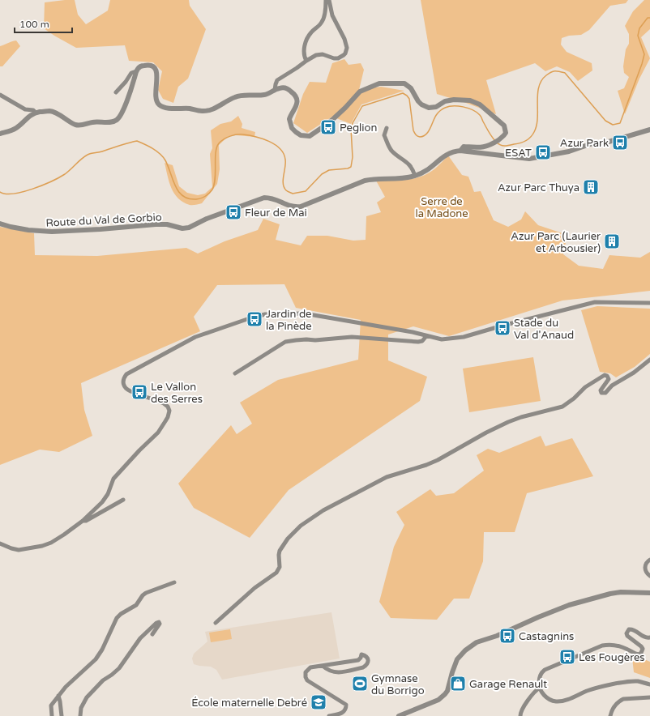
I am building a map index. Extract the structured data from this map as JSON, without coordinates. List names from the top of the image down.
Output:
{
  "streets": {
    "street": ["Route du Val de Gorbio"]
  },
  "parks": ["Serre de la Madone"],
  "places": {
    "bus stop": [
      "Peglion",
      "Azur Park",
      "ESAT",
      "Fleur de Mai",
      "Jardin de la Pinède",
      "Stade du Val d'Anaud",
      "Le Vallon des Serres",
      "Castagnins",
      "Les Fougères"
    ],
    "building": ["Azur Parc Thuya", "Azur Parc (Laurier et Arbousier)"],
    "sports": ["Gymnase du Borrigo"],
    "shop": ["Garage Renault"],
    "school or university": ["École maternelle Debré"]
  },
  "scale_bar": "100 m"
}
